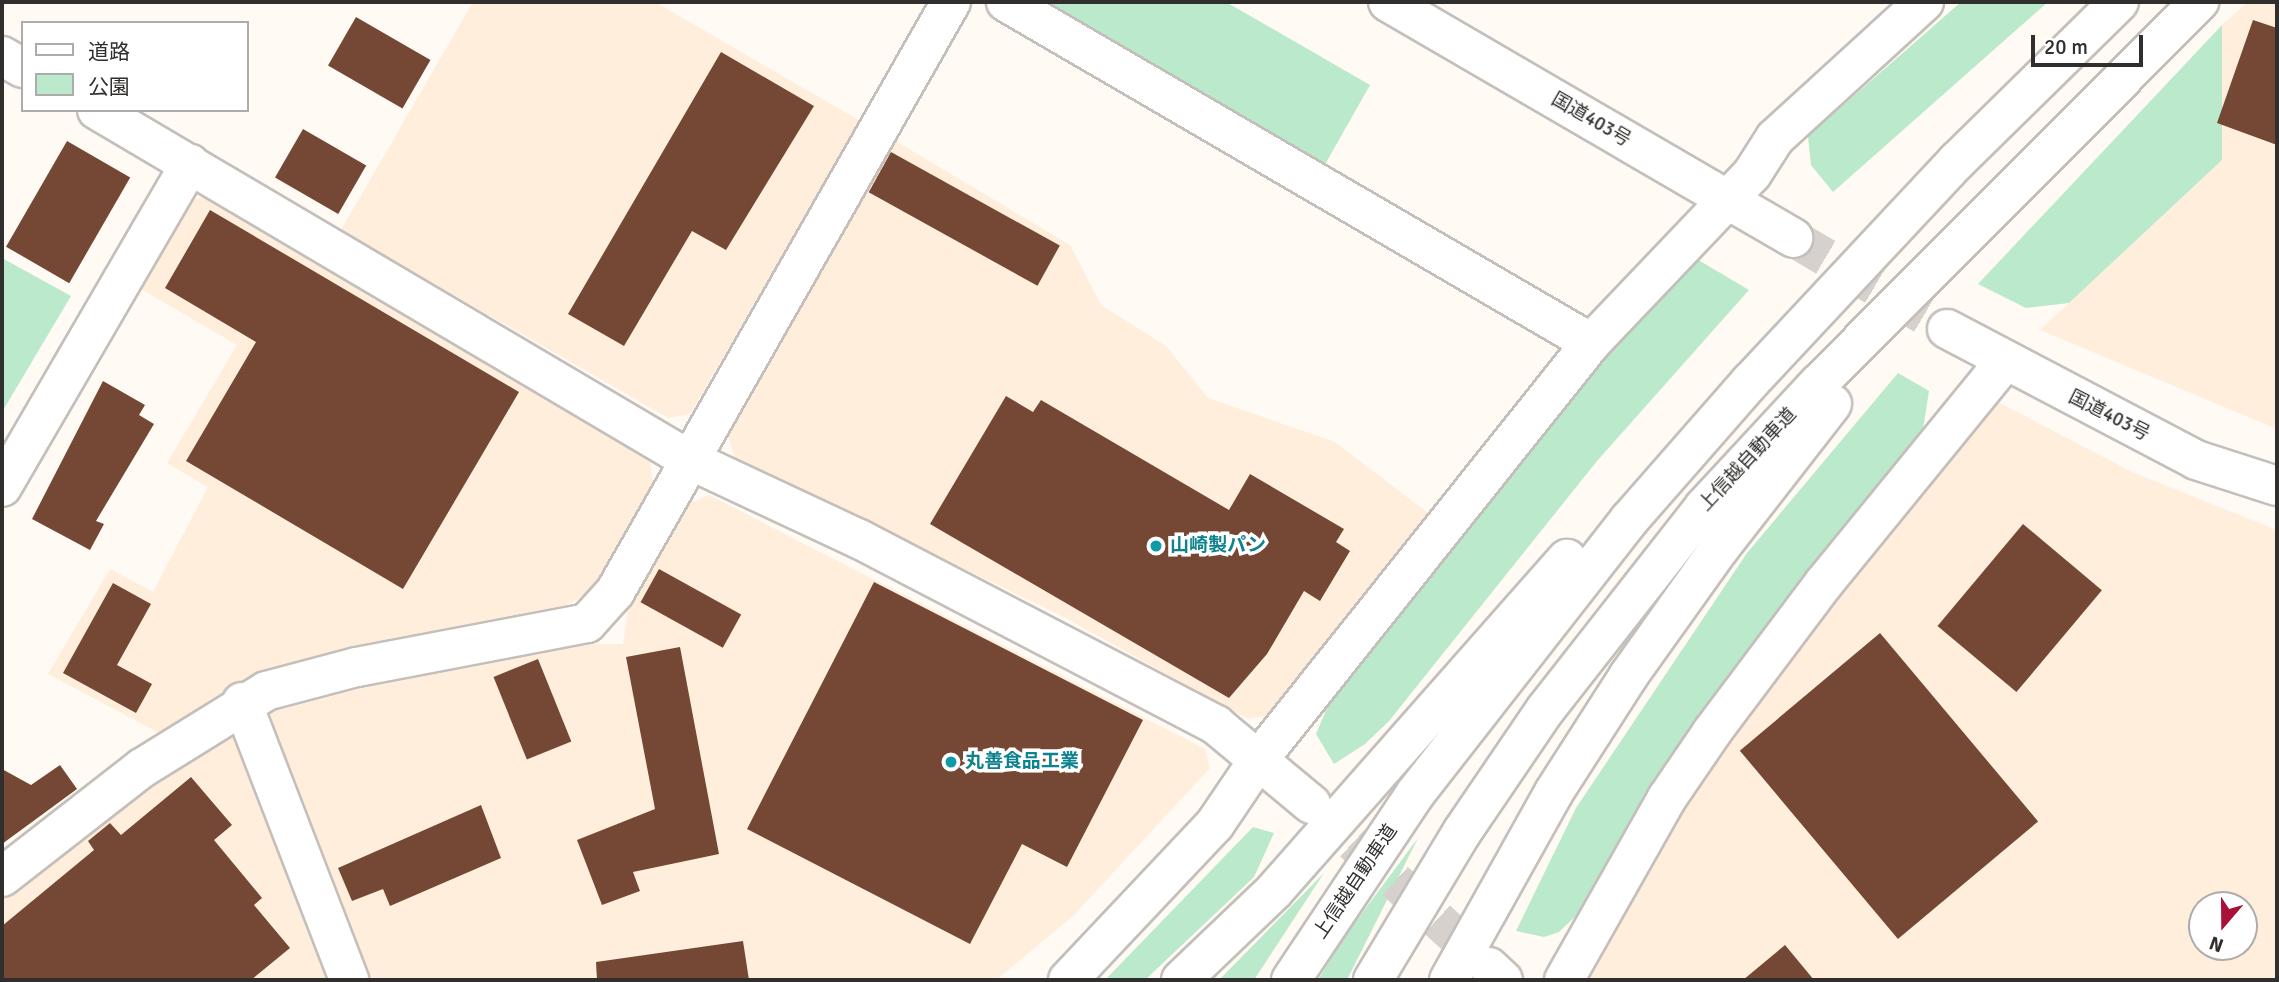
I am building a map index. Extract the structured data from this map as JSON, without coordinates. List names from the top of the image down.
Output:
{
  "streets": {
    "main road": ["国道403号", "上信越自動車道"]
  },
  "places": ["山崎製パン", "丸善食品工業"],
  "legend": ["道路", "公園"],
  "scale_bar": "20 m",
  "north": "bottom"
}
